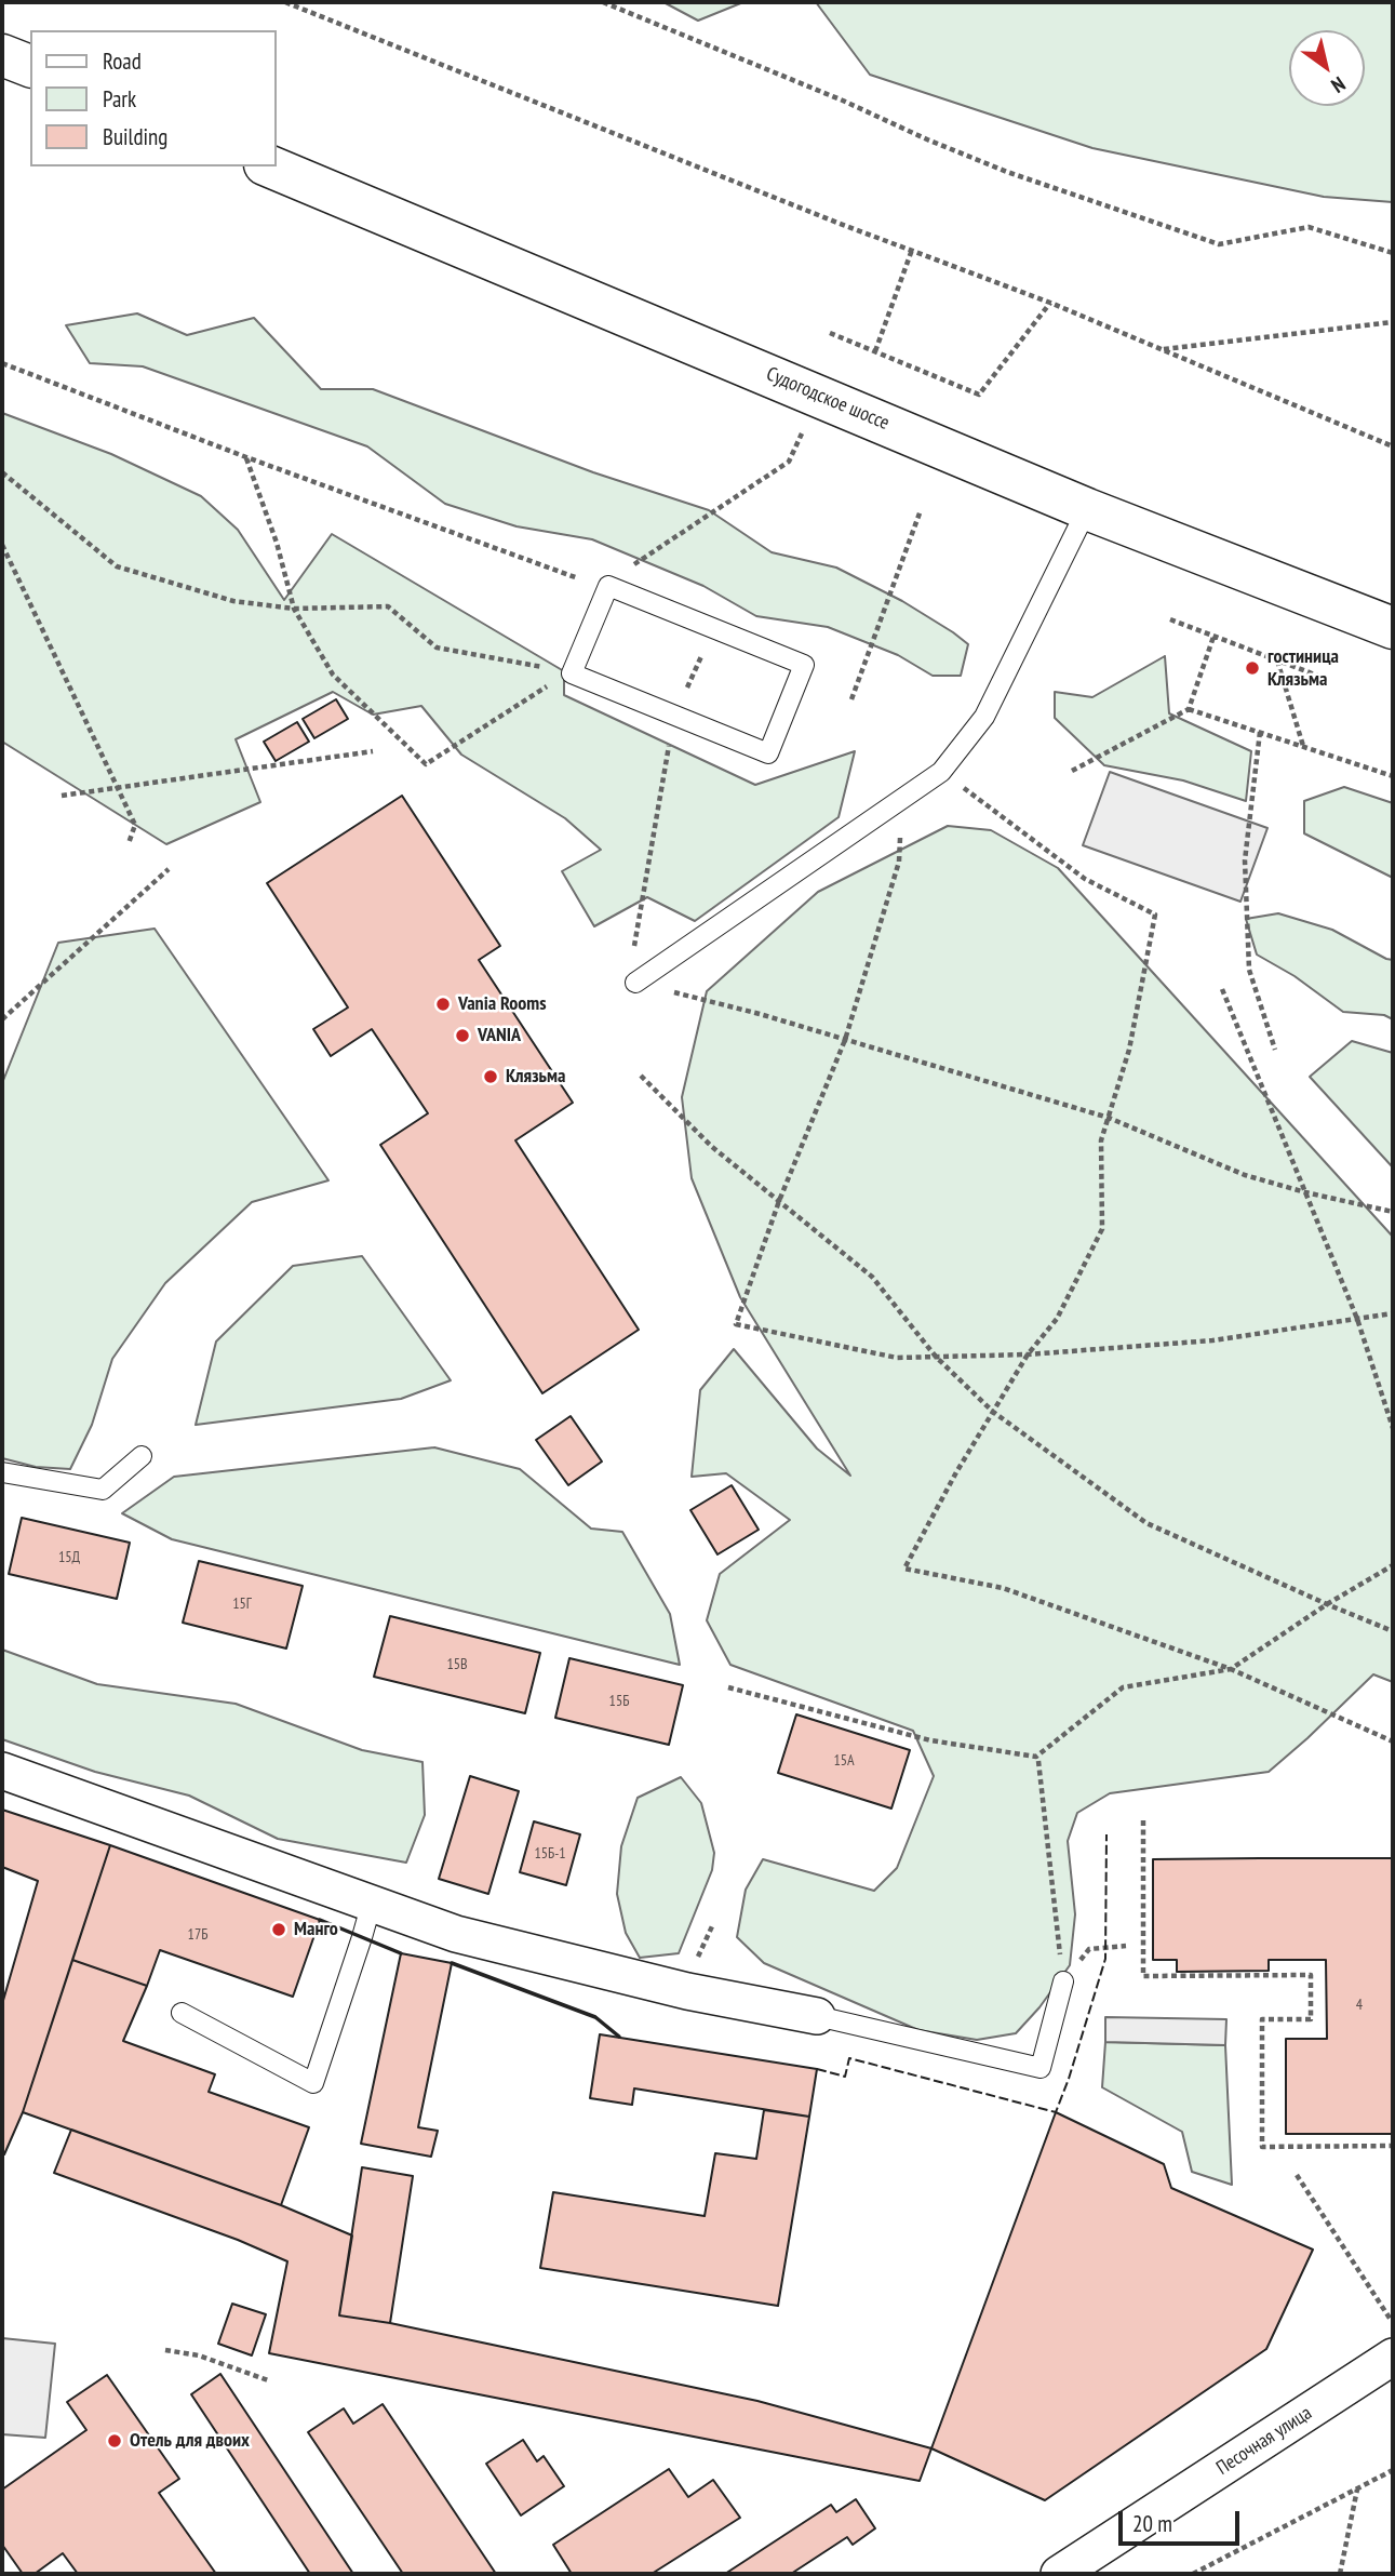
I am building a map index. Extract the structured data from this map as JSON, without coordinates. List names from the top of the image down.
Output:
{
  "streets": {
    "main road": ["Судогодское шоссе"],
    "street": ["Песочная улица"]
  },
  "places": [
    "гостиница Клязьма",
    "Vania Rooms",
    "VANIA",
    "Клязьма",
    "Манго",
    "Отель для двоих"
  ],
  "house_numbers": [
    "15Д",
    "15Г",
    "15В",
    "15Б",
    "15А",
    "15Б-1",
    "17Б",
    "4"
  ],
  "legend": ["Road", "Park", "Building"],
  "scale_bar": "20 m",
  "north": "bottom right"
}
